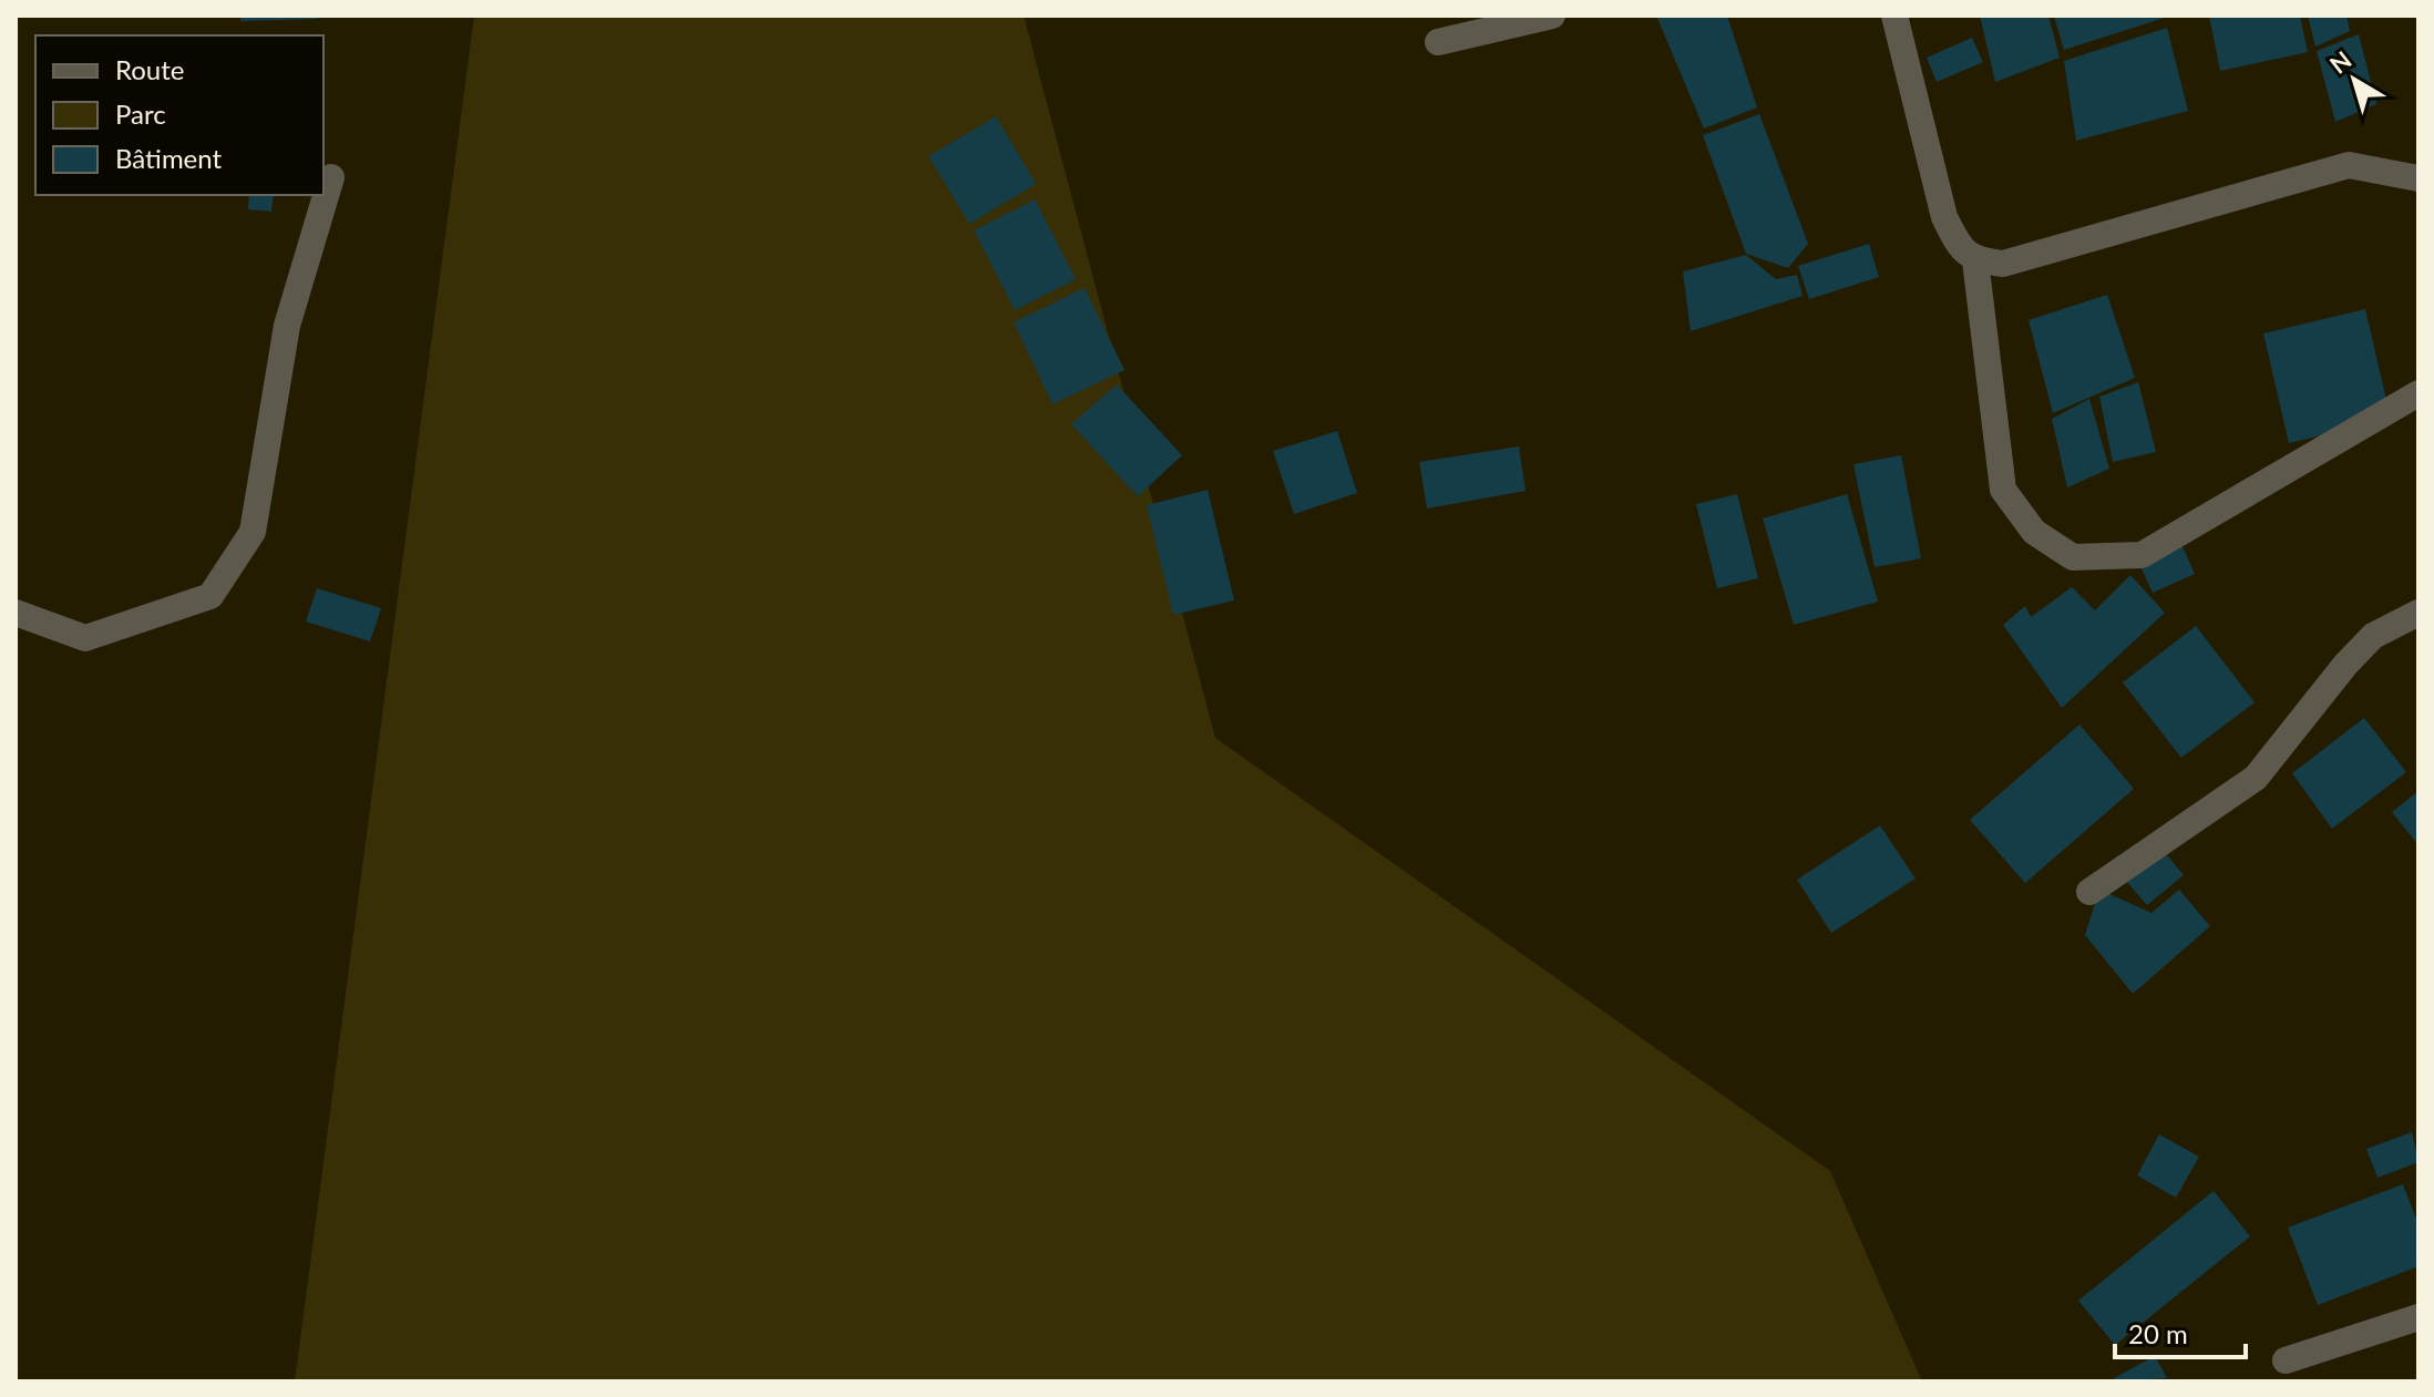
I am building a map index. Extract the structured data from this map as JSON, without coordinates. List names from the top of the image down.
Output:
{
  "legend": ["Route", "Parc", "Bâtiment"],
  "scale_bar": "20 m",
  "north": "top left"
}
